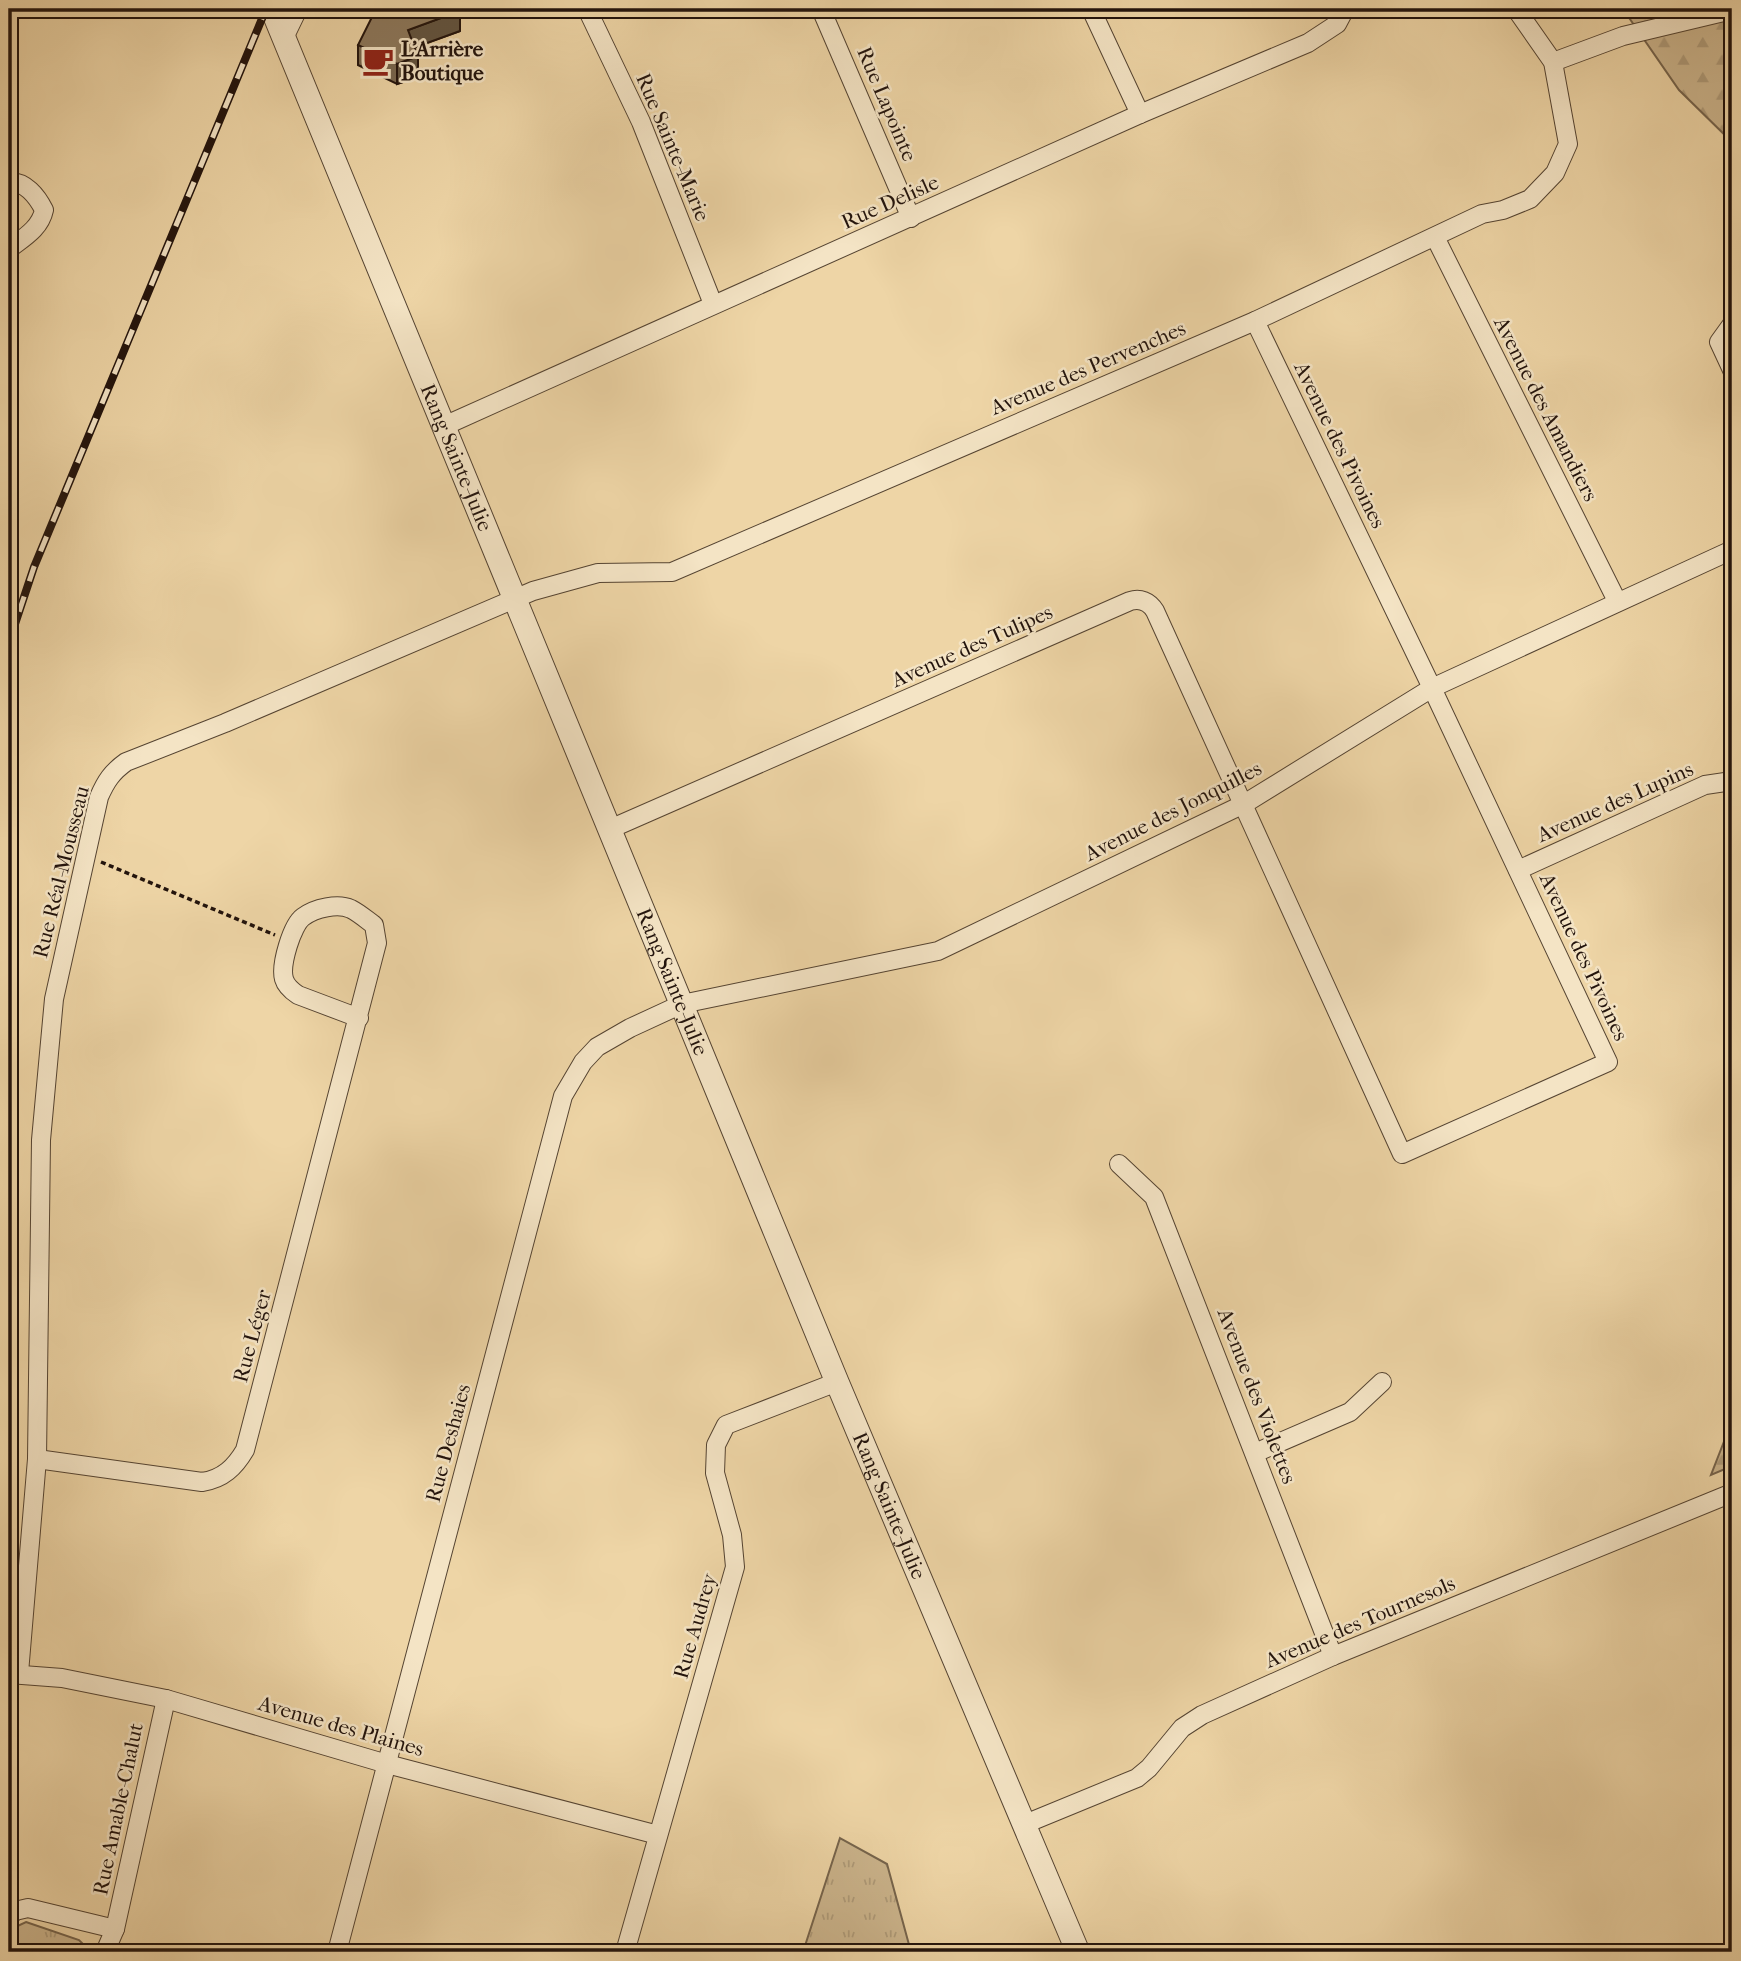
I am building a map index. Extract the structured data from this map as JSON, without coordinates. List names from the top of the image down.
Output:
{
  "streets": {
    "street": [
      "Rue Lapointe",
      "Rue Sainte-Marie",
      "Rue Delisle",
      "Avenue des Pervenches",
      "Avenue des Amandiers",
      "Avenue des Pivoines",
      "Rang Sainte-Julie",
      "Avenue des Tulipes",
      "Avenue des Lupins",
      "Avenue des Jonquilles",
      "Rue Réal-Mousseau",
      "Rue Léger",
      "Avenue des Violettes",
      "Rue Deshaies",
      "Avenue des Tournesols",
      "Rue Audrey",
      "Avenue des Plaines",
      "Rue Amable-Chalut"
    ]
  },
  "crossings": [
    ["Rue Lapointe", "Rue Delisle"],
    ["Rue Sainte-Marie", "Rue Delisle"],
    ["Rue Delisle", "Rang Sainte-Julie"],
    ["Avenue des Pervenches", "Avenue des Amandiers"],
    ["Avenue des Pervenches", "Avenue des Pivoines"],
    ["Avenue des Pervenches", "Rang Sainte-Julie"],
    ["Avenue des Pervenches", "Rue Réal-Mousseau"],
    ["Avenue des Amandiers", "Avenue des Jonquilles"],
    ["Avenue des Pivoines", "Avenue des Tulipes"],
    ["Avenue des Pivoines", "Avenue des Lupins"],
    ["Avenue des Pivoines", "Avenue des Jonquilles"],
    ["Rang Sainte-Julie", "Avenue des Tulipes"],
    ["Rang Sainte-Julie", "Avenue des Jonquilles"],
    ["Rang Sainte-Julie", "Rue Réal-Mousseau"],
    ["Rang Sainte-Julie", "Rue Deshaies"],
    ["Rang Sainte-Julie", "Avenue des Tournesols"],
    ["Rang Sainte-Julie", "Rue Audrey"],
    ["Avenue des Tulipes", "Avenue des Jonquilles"],
    ["Avenue des Jonquilles", "Rue Deshaies"],
    ["Rue Réal-Mousseau", "Rue Léger"],
    ["Rue Réal-Mousseau", "Avenue des Plaines"],
    ["Avenue des Violettes", "Avenue des Tournesols"],
    ["Rue Deshaies", "Avenue des Plaines"],
    ["Rue Audrey", "Avenue des Plaines"],
    ["Avenue des Plaines", "Rue Amable-Chalut"]
  ],
  "places": {
    "cafe": ["L'Arrière Boutique"]
  }
}
